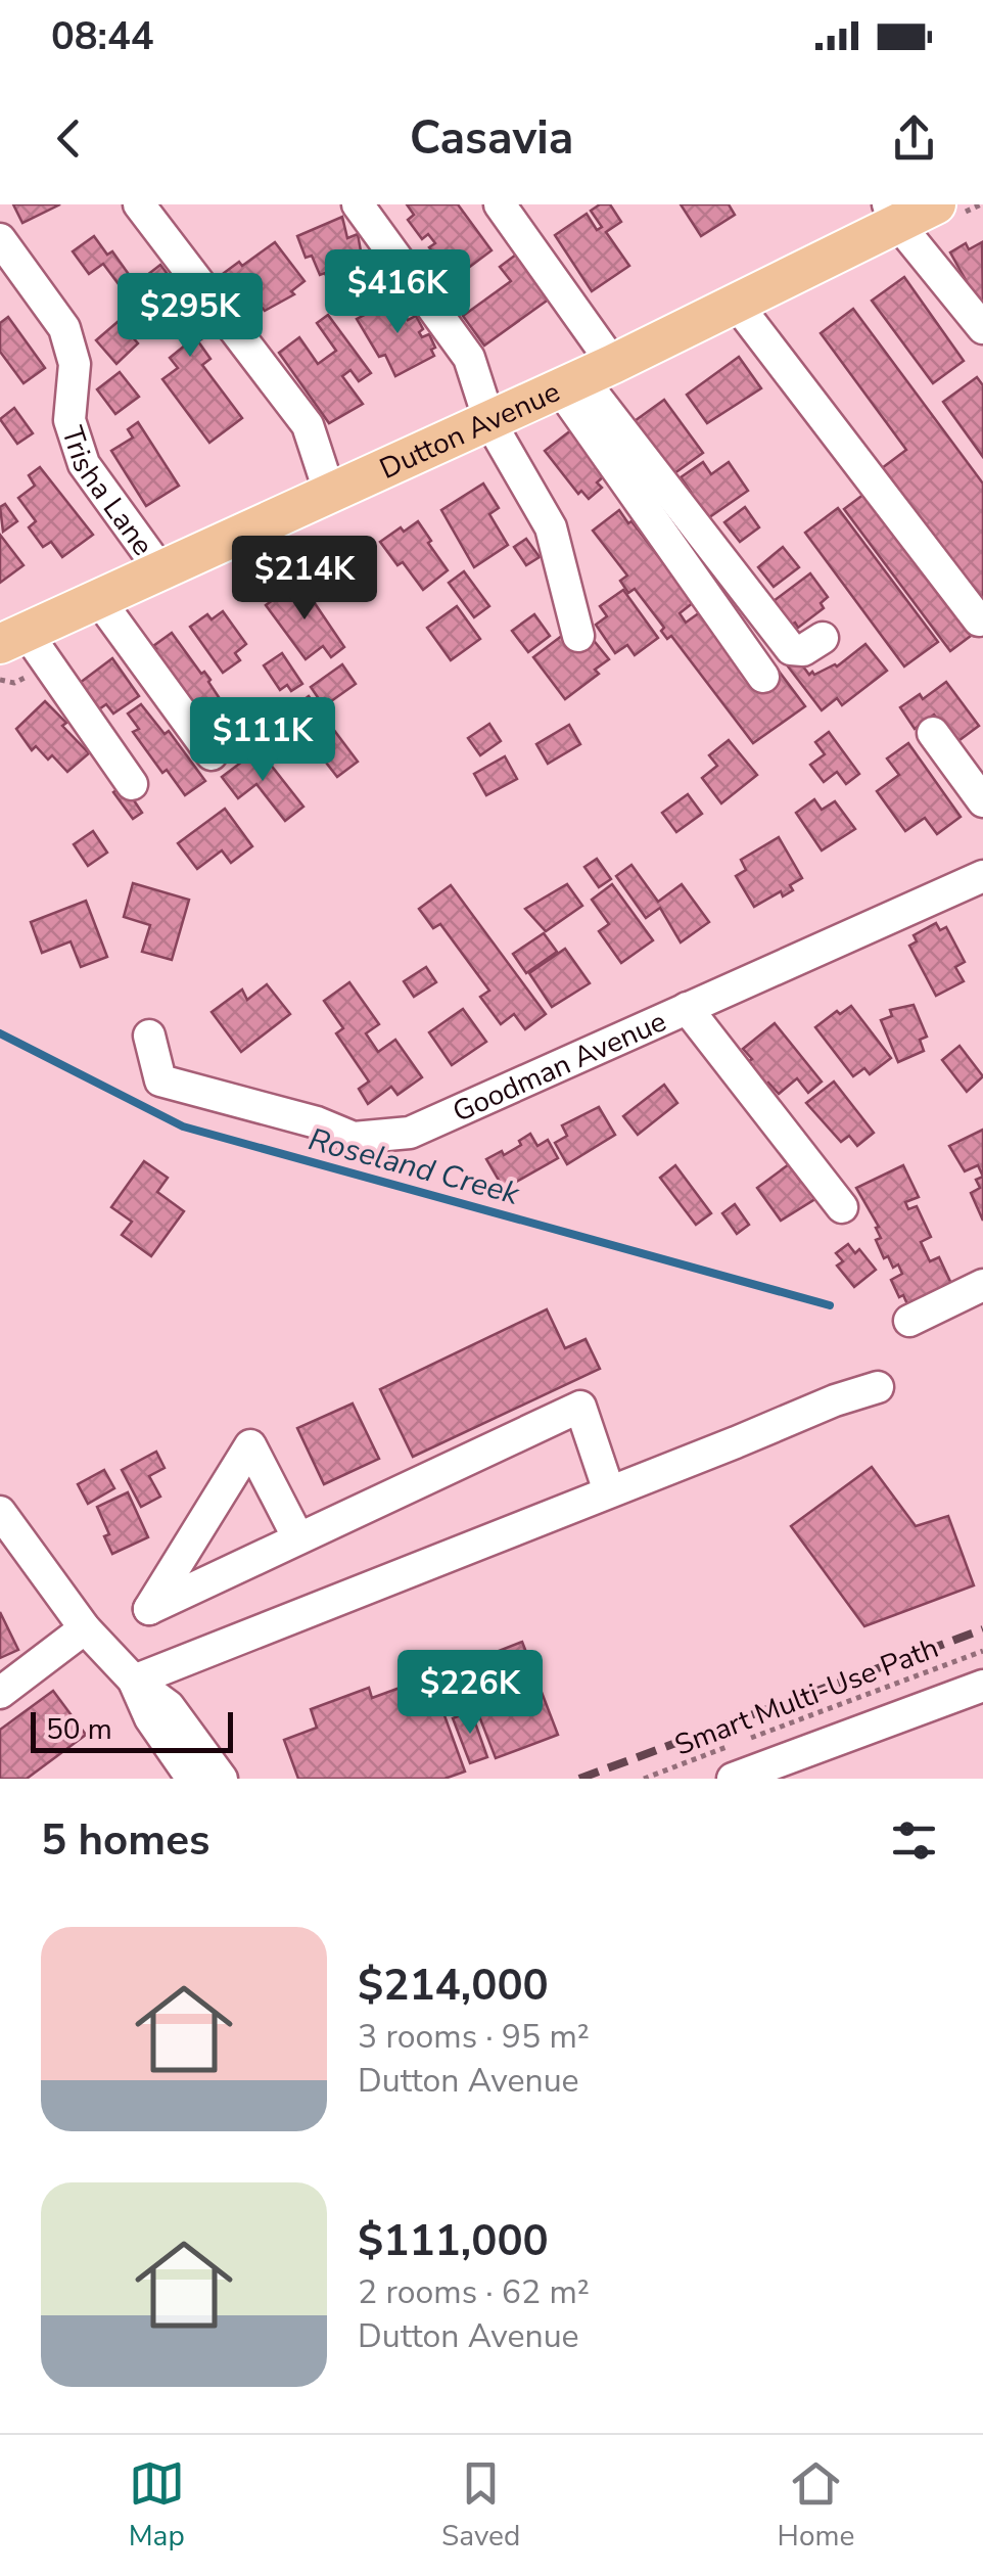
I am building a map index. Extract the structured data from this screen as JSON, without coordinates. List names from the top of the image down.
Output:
{
  "streets": {
    "main road": ["Dutton Avenue"],
    "street": ["Trisha Lane", "Goodman Avenue"],
    "path": ["Smart Multi-Use Path"]
  },
  "crossings": [
    ["Dutton Avenue", "Trisha Lane"]
  ],
  "water": ["Roseland Creek"],
  "scale_bar": "50 m",
  "page": {
    "status": "08:44",
    "header": "Casavia",
    "price": [
      "$416K",
      "$295K",
      "$214K",
      "$111K",
      "$226K"
    ],
    "scale": "50 m",
    "heading": "5 homes",
    "list": [
      {
        "name": "$214,000",
        "note": "3 rooms · 95 m² · Dutton Avenue"
      },
      {
        "name": "$111,000",
        "note": "2 rooms · 62 m² · Dutton Avenue"
      }
    ],
    "tabs": ["Map", "Saved", "Home"]
  }
}
